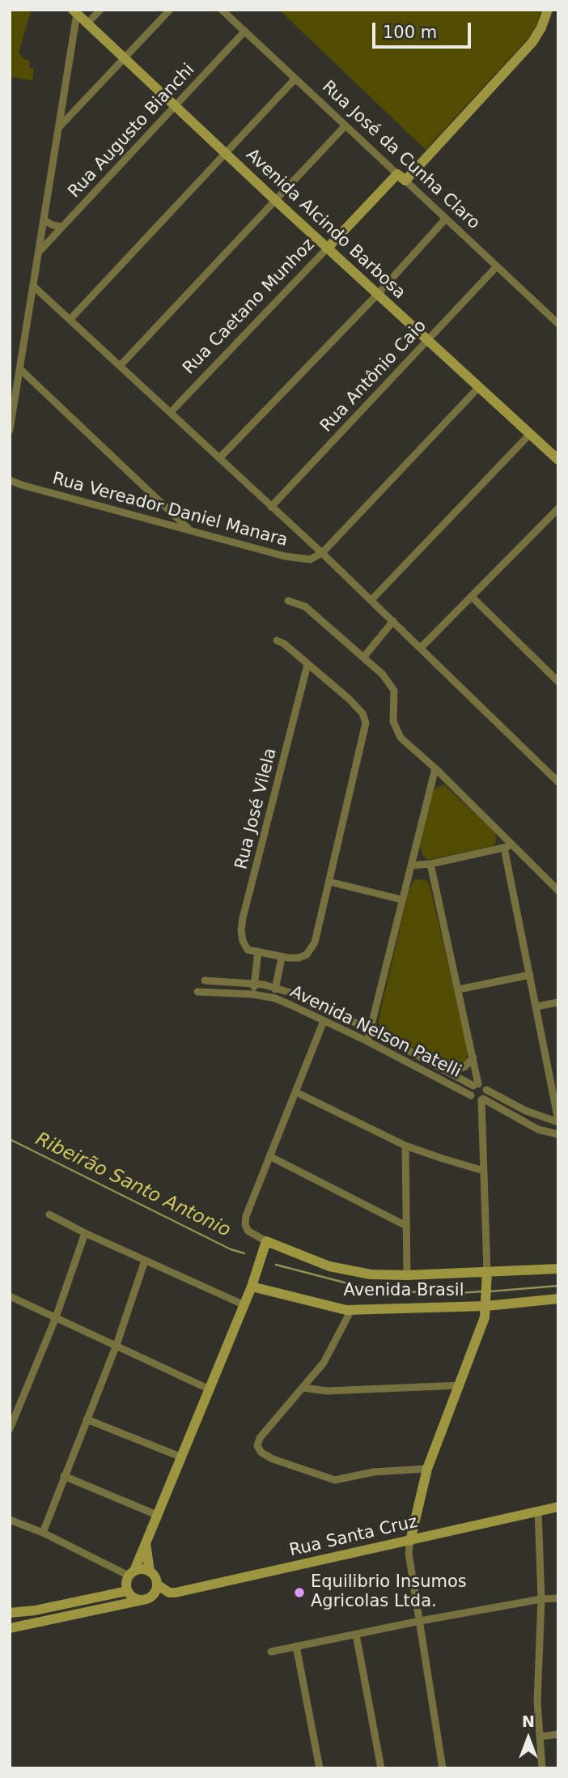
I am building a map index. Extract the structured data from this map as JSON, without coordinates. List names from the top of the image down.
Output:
{
  "streets": {
    "street": [
      "Rua Augusto Bianchi",
      "Rua José da Cunha Claro",
      "Avenida Alcindo Barbosa",
      "Rua Caetano Munhoz",
      "Rua Antônio Caio",
      "Rua Vereador Daniel Manara",
      "Rua José Vilela",
      "Avenida Nelson Patelli",
      "Avenida Brasil",
      "Rua Santa Cruz"
    ]
  },
  "crossings": [
    ["Rua Augusto Bianchi", "Rua José da Cunha Claro"],
    ["Rua Augusto Bianchi", "Avenida Alcindo Barbosa"],
    ["Rua José da Cunha Claro", "Rua Caetano Munhoz"],
    ["Rua José da Cunha Claro", "Rua Antônio Caio"],
    ["Avenida Alcindo Barbosa", "Rua Caetano Munhoz"],
    ["Avenida Alcindo Barbosa", "Rua Antônio Caio"]
  ],
  "water": ["Ribeirão Santo Antonio"],
  "places": ["Equilibrio Insumos Agricolas Ltda."],
  "scale_bar": "100 m",
  "north": "top"
}
